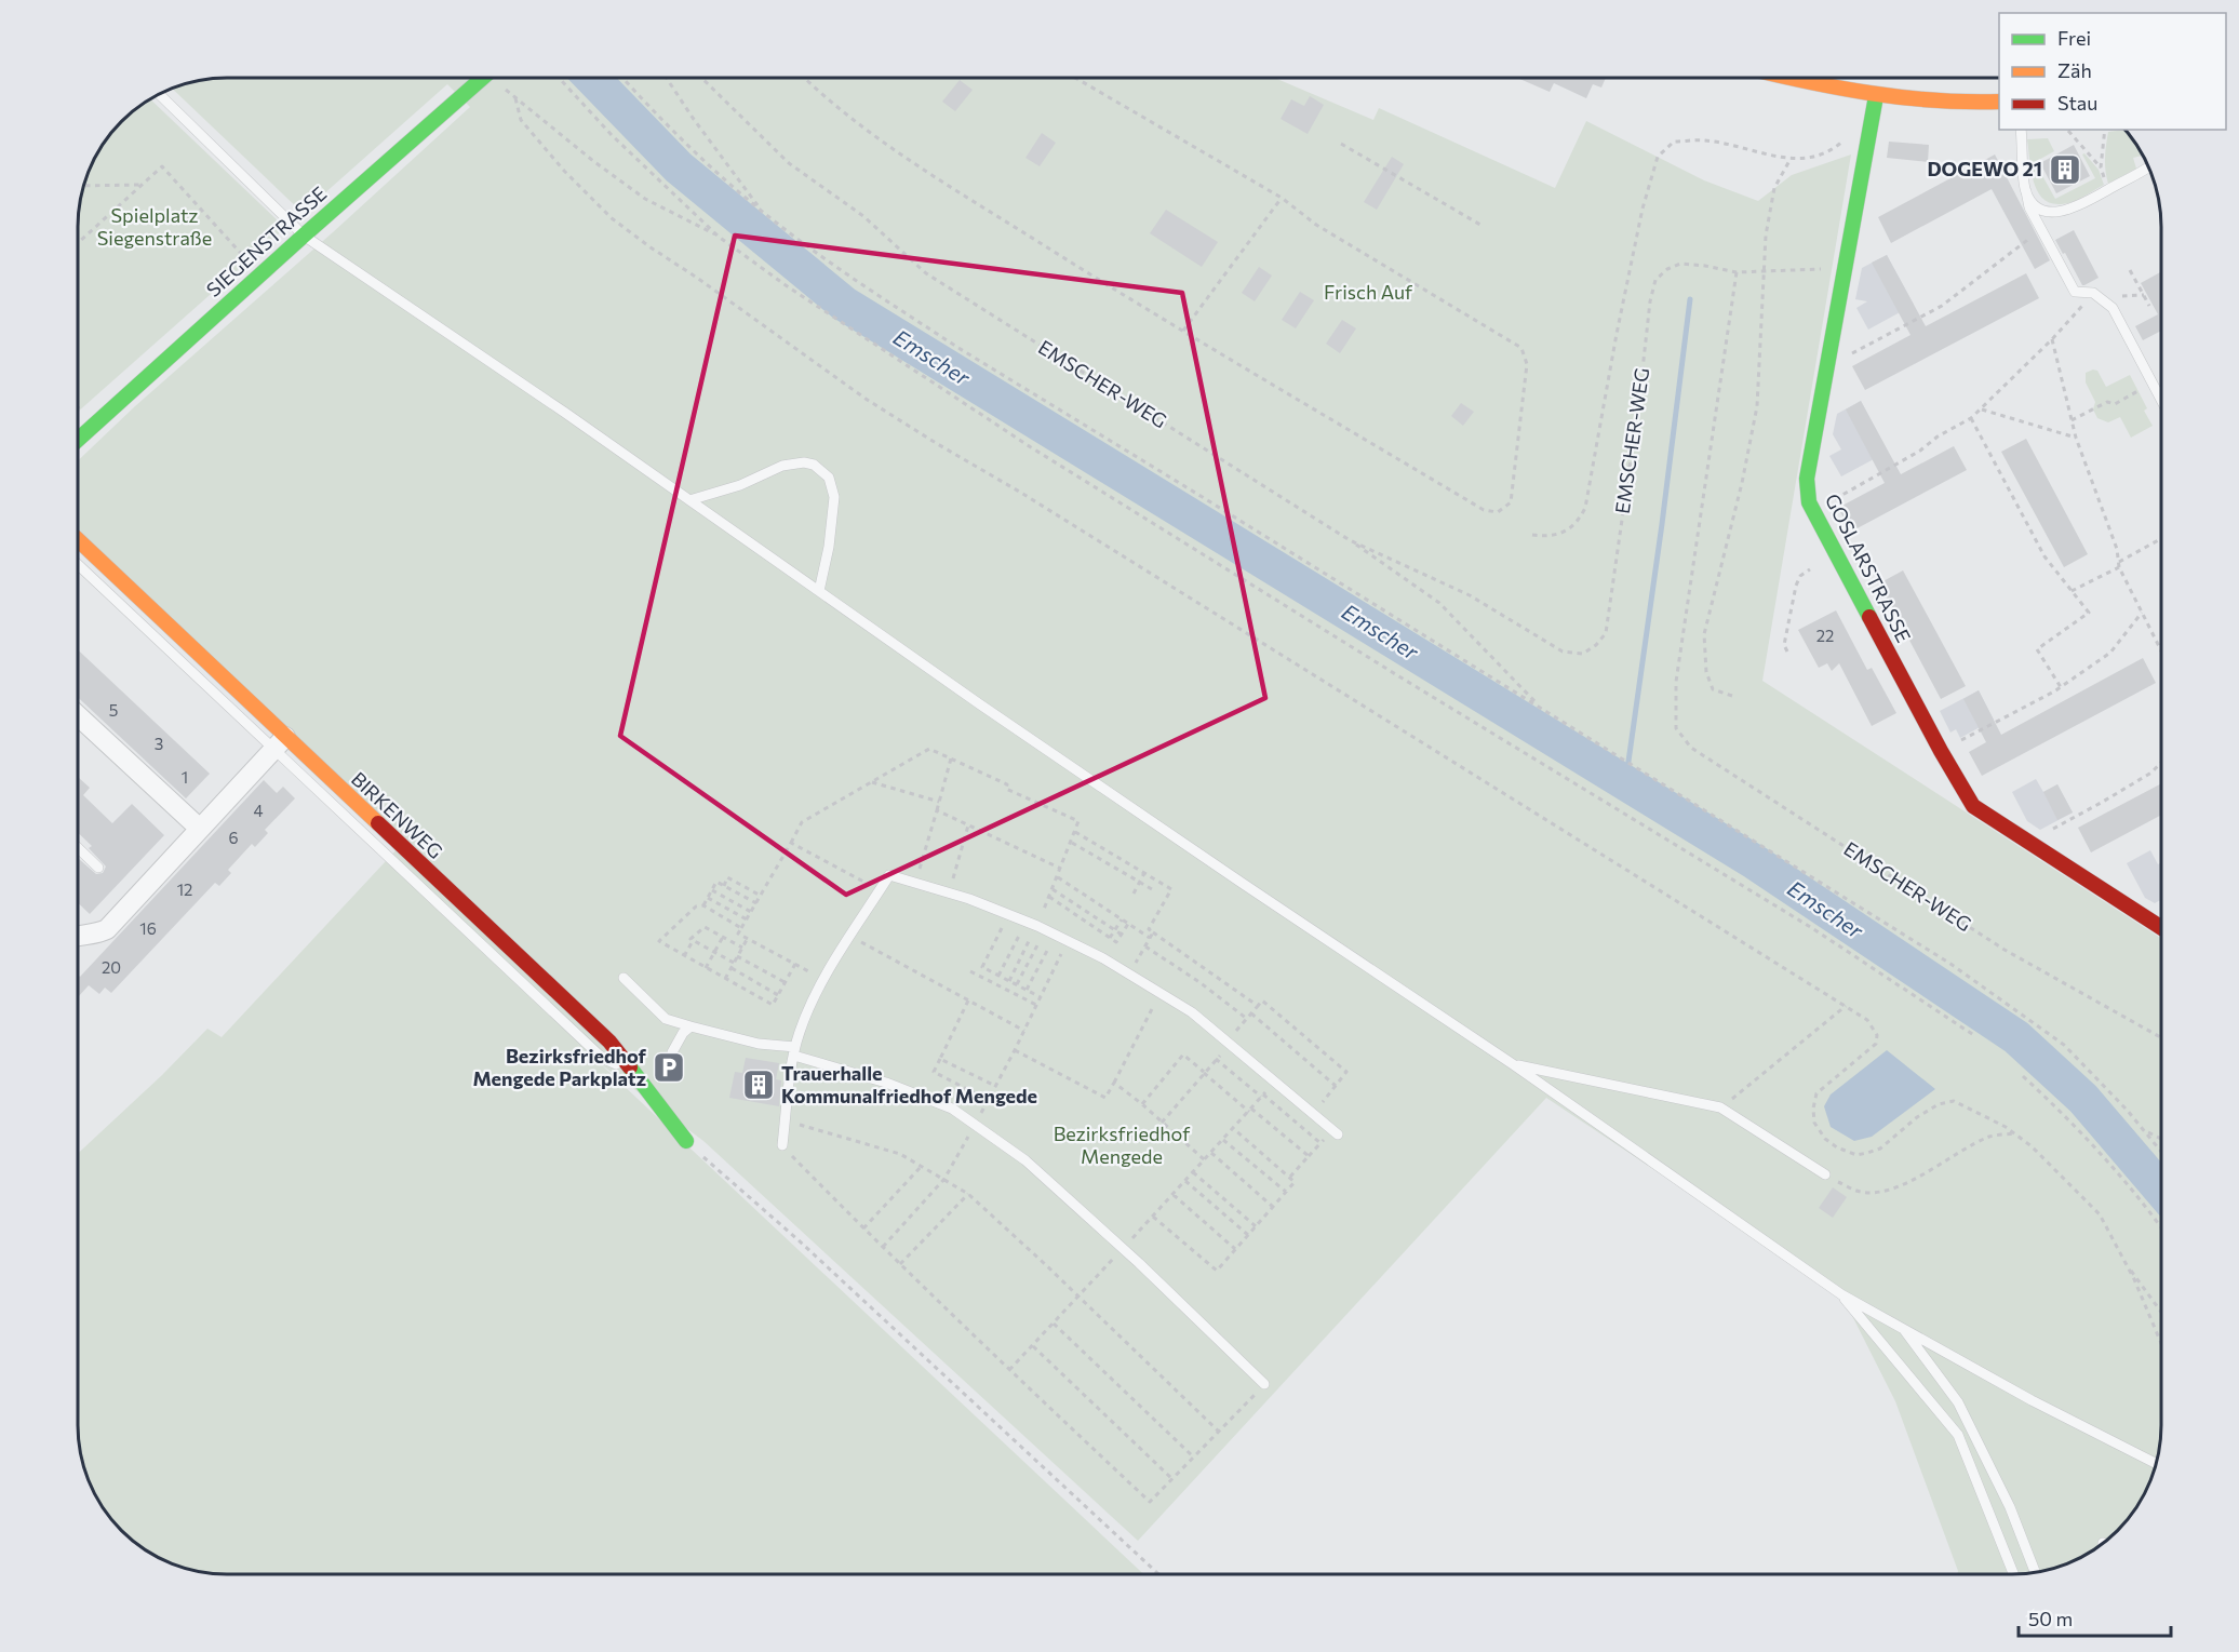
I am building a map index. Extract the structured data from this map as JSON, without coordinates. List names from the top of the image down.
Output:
{
  "streets": {
    "street": ["SIEGENSTRASSE", "GOSLARSTRASSE", "BIRKENWEG"],
    "path": ["EMSCHER-WEG"]
  },
  "water": ["Emscher"],
  "parks": ["Spielplatz Siegenstraße", "Frisch Auf", "Bezirksfriedhof Mengede"],
  "places": {
    "building": ["DOGEWO 21", "Trauerhalle Kommunalfriedhof Mengede"],
    "parking": ["Bezirksfriedhof Mengede Parkplatz"]
  },
  "house_numbers": [
    "22",
    "5",
    "3",
    "1",
    "4",
    "6",
    "12",
    "16",
    "20"
  ],
  "legend": ["Frei", "Zäh", "Stau"],
  "scale_bar": "50 m"
}
